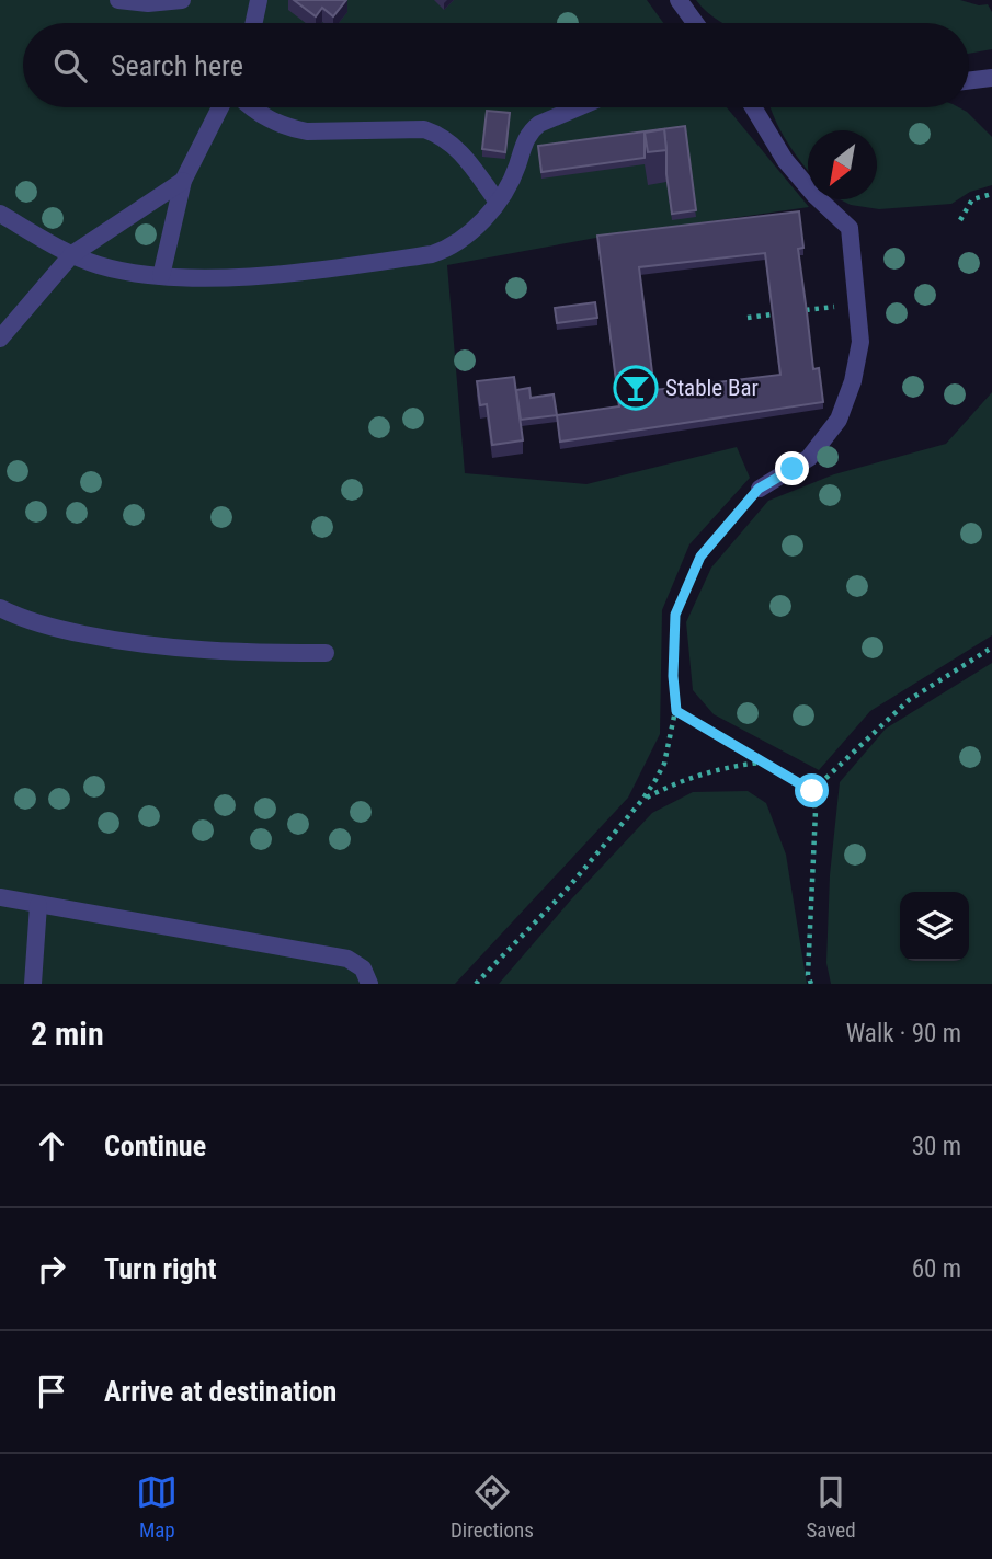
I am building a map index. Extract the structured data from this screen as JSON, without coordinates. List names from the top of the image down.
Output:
{
  "places": {
    "bar": ["Stable Bar"]
  },
  "north": "bottom left",
  "page": {
    "search": "Search here",
    "heading": ["2 min", "Walk · 90 m"],
    "list": [
      ["Continue", "30 m"],
      ["Turn right", "60 m"],
      "Arrive at destination"
    ],
    "nav": ["Map", "Directions", "Saved"]
  }
}
